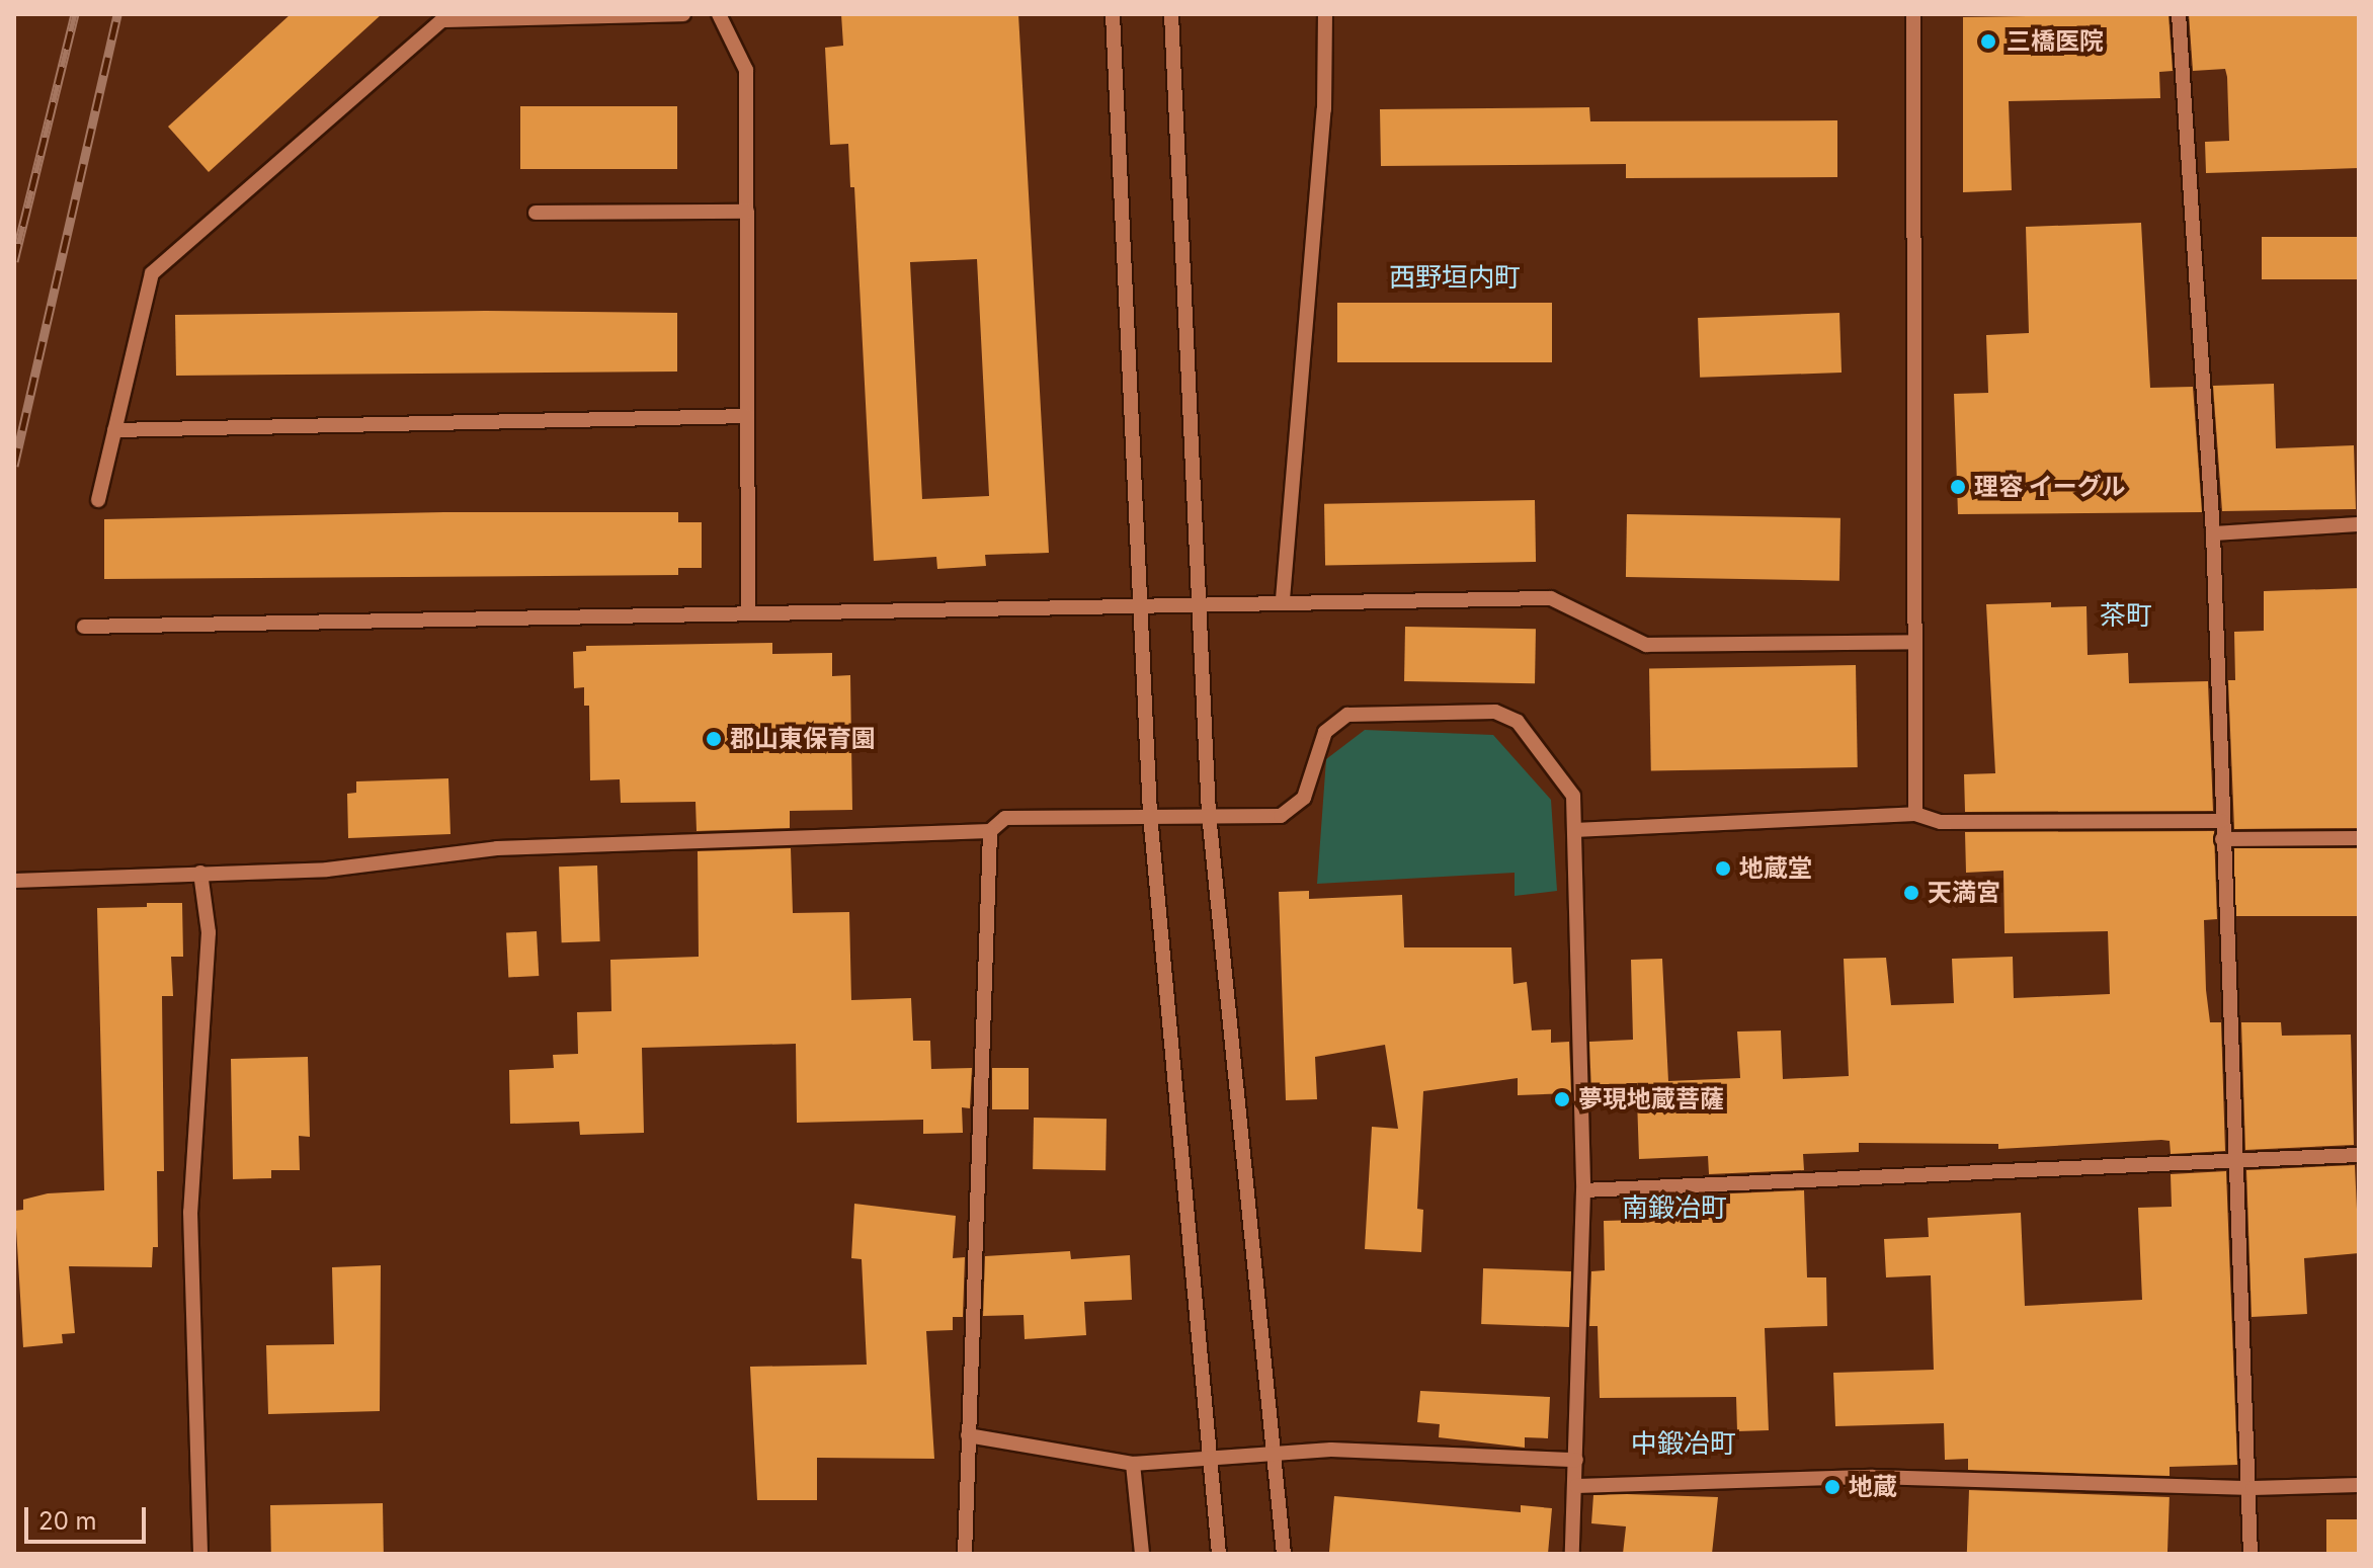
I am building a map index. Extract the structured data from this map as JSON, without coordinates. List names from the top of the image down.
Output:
{
  "districts": [
    "西野垣内町",
    "茶町",
    "南鍛冶町",
    "中鍛冶町"
  ],
  "places": [
    "三橋医院",
    "理容 イーグル",
    "郡山東保育園",
    "地蔵堂",
    "天満宮",
    "夢現地蔵菩薩",
    "地蔵"
  ],
  "scale_bar": "20 m"
}
